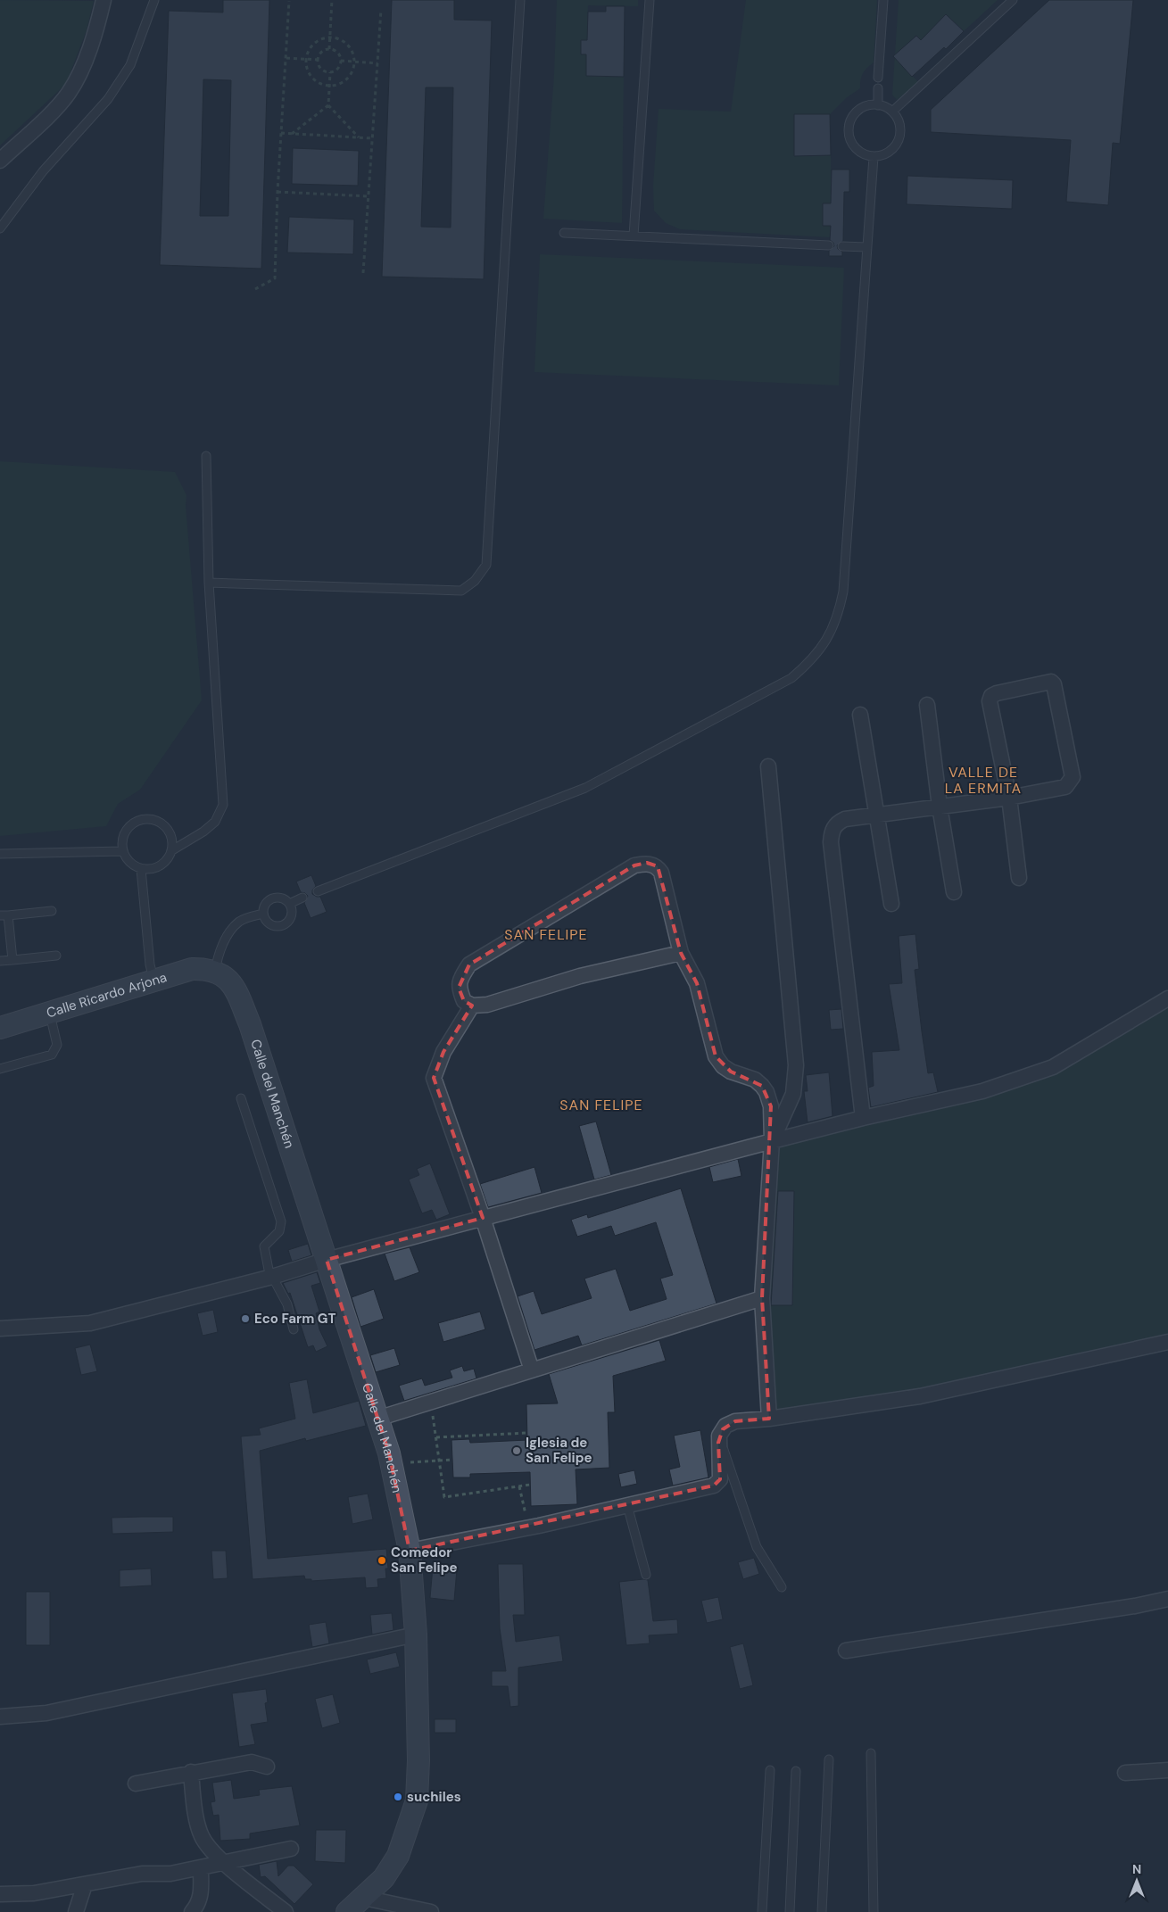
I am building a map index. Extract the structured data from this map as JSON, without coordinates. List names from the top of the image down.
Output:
{
  "streets": {
    "street": ["Calle Ricardo Arjona", "Calle del Manchén"]
  },
  "crossings": [
    ["Calle Ricardo Arjona", "Calle del Manchén"]
  ],
  "districts": ["VALLE DE LA ERMITA", "SAN FELIPE", "SAN FELIPE"],
  "places": [
    "Eco Farm GT",
    "Iglesia de San Felipe",
    "Comedor San Felipe",
    "suchiles"
  ],
  "north": "top"
}
